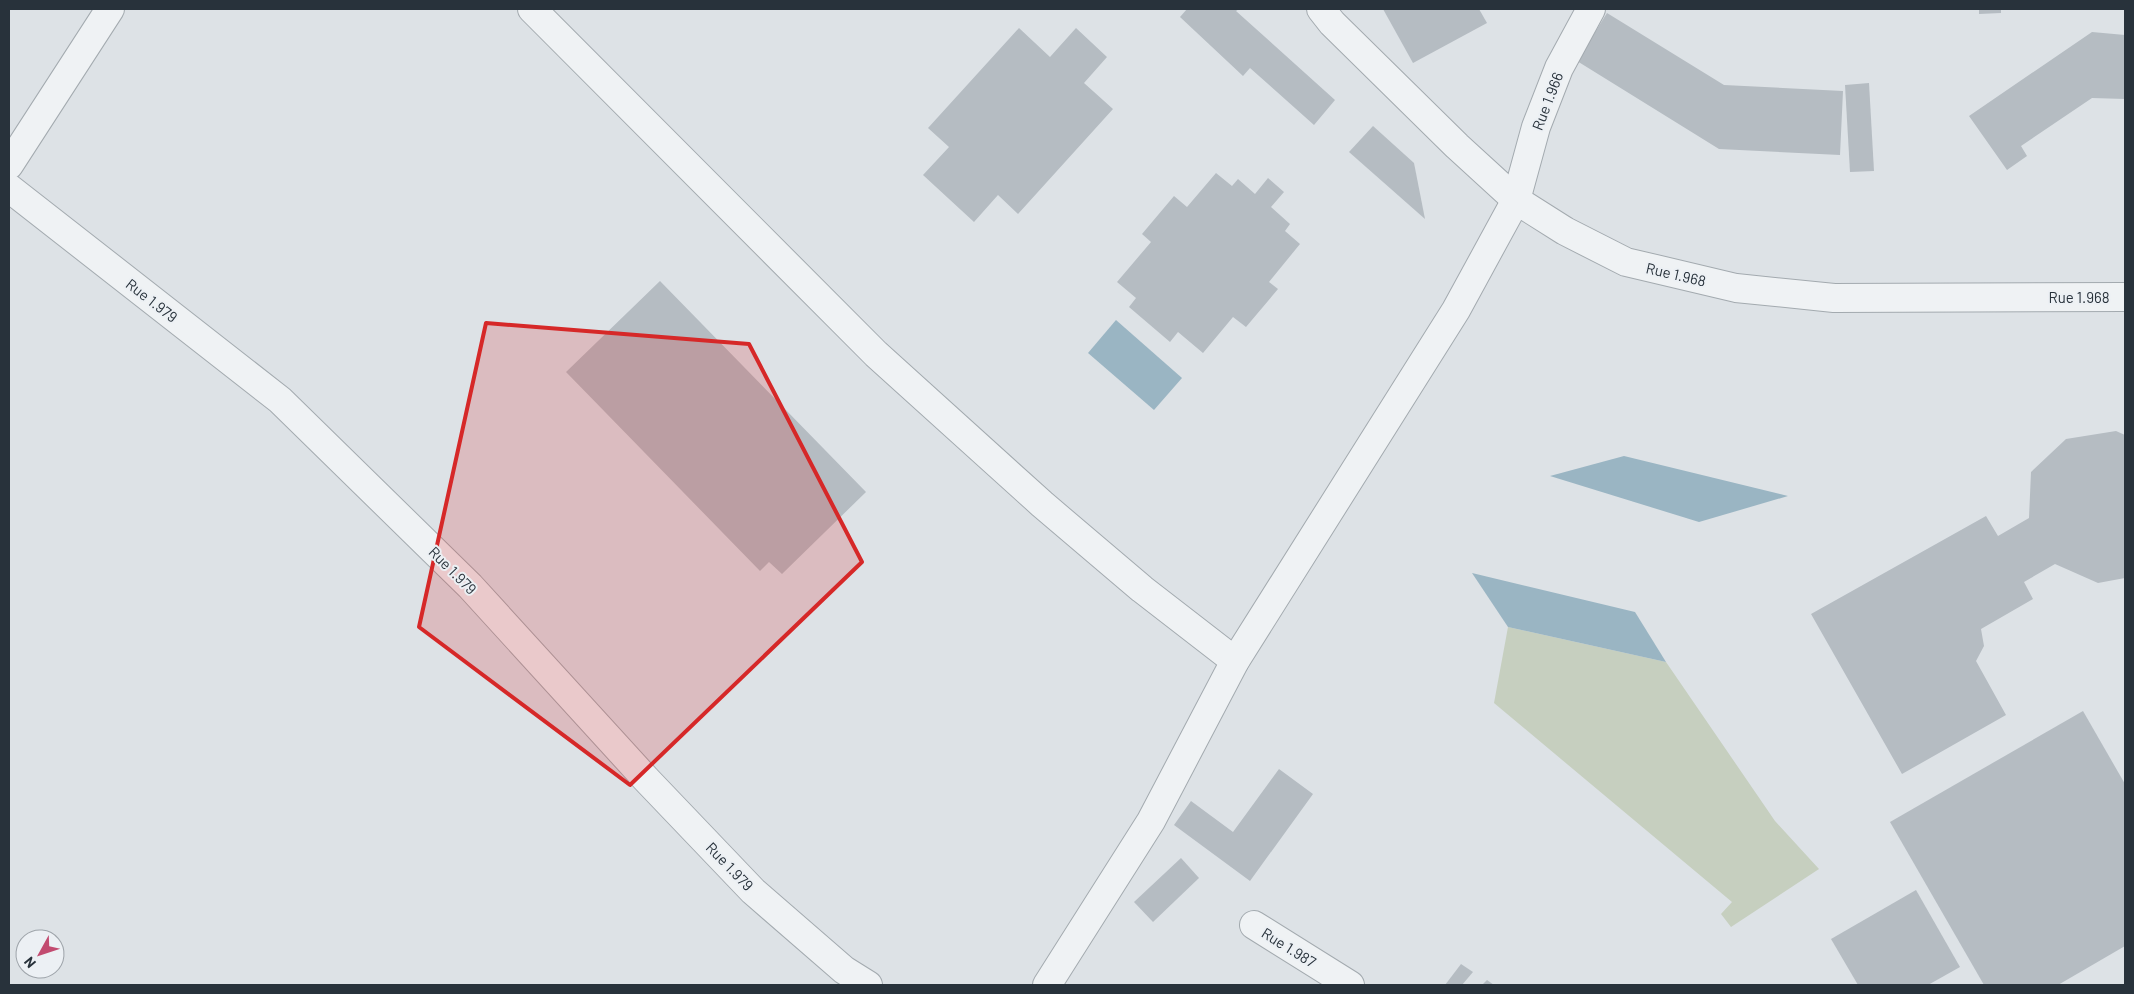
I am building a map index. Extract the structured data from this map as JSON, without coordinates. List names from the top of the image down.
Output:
{
  "streets": {
    "street": [
      "Rue 1.966",
      "Rue 1.968",
      "Rue 1.979",
      "Rue 1.987"
    ]
  },
  "crossings": [
    ["Rue 1.966", "Rue 1.968"]
  ],
  "north": "bottom left"
}
